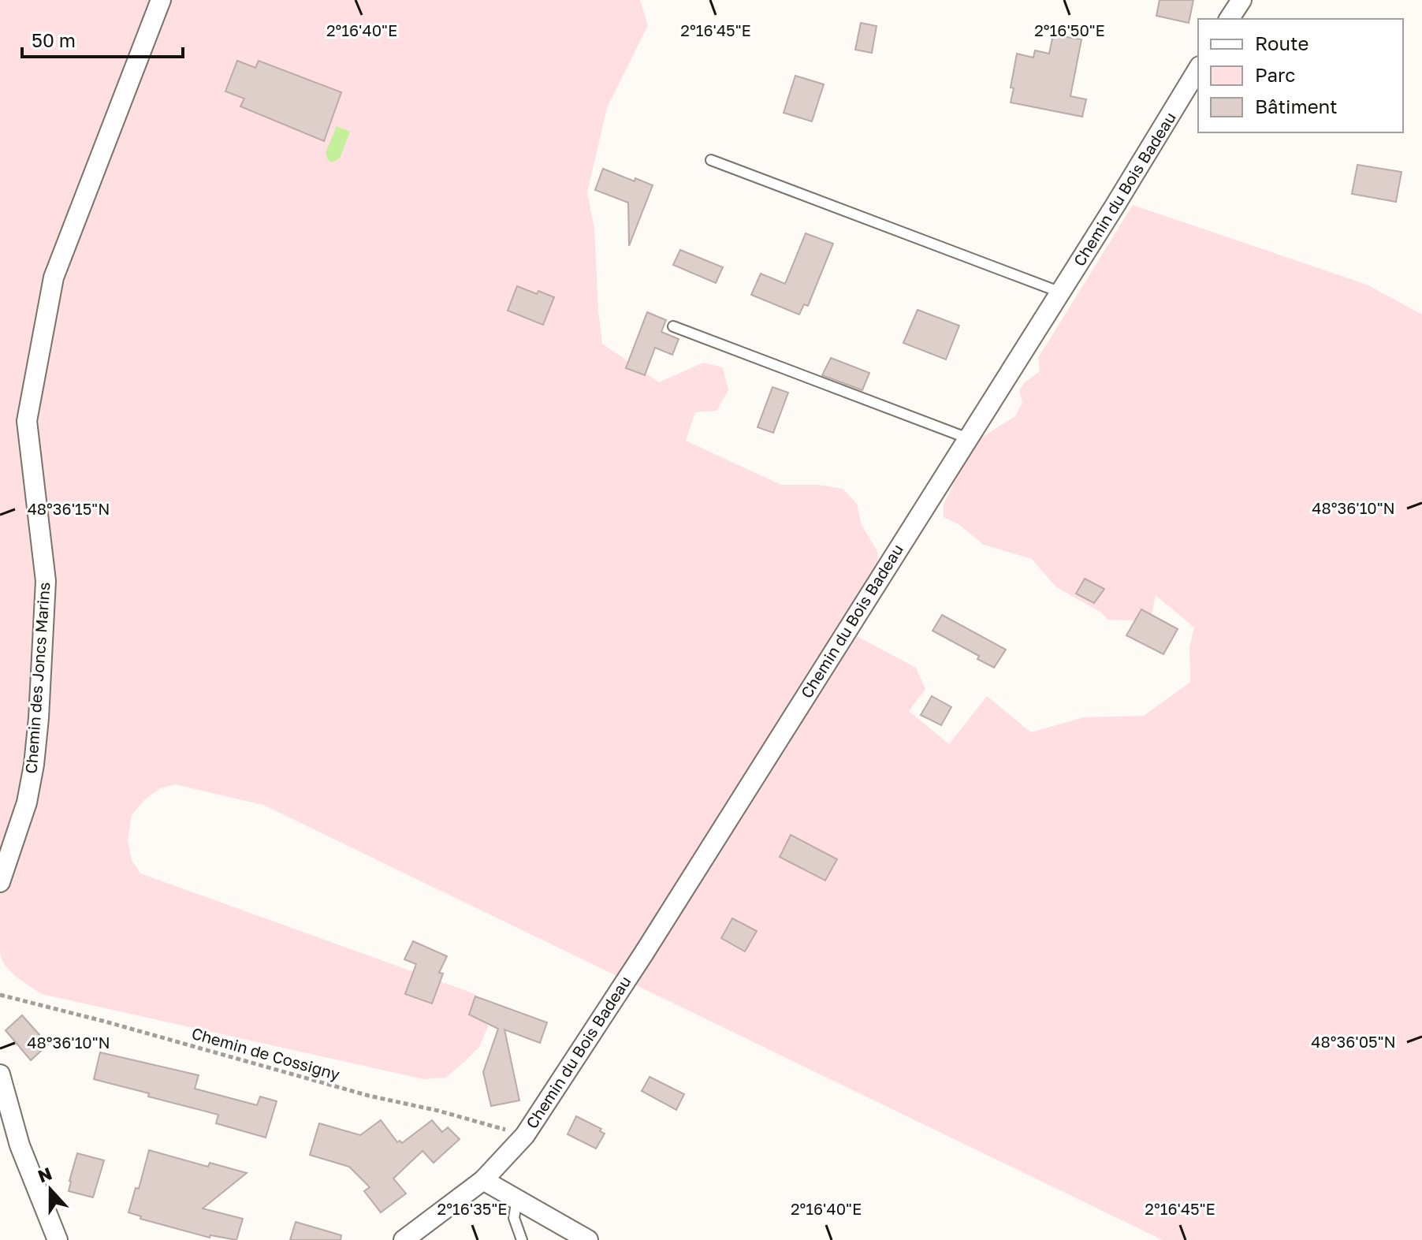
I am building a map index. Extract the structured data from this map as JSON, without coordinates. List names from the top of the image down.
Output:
{
  "streets": {
    "street": ["Chemin du Bois Badeau", "Chemin des Joncs Marins"],
    "path": ["Chemin de Cossigny"]
  },
  "crossings": [
    ["Chemin du Bois Badeau", "Chemin de Cossigny"]
  ],
  "legend": ["Route", "Parc", "Bâtiment"],
  "scale_bar": "50 m",
  "north": "top",
  "coordinates": [
    "2°16'40\"E",
    "2°16'45\"E",
    "2°16'50\"E",
    "48°36'10\"N",
    "48°36'15\"N",
    "48°36'05\"N",
    "2°16'35\"E"
  ]
}
